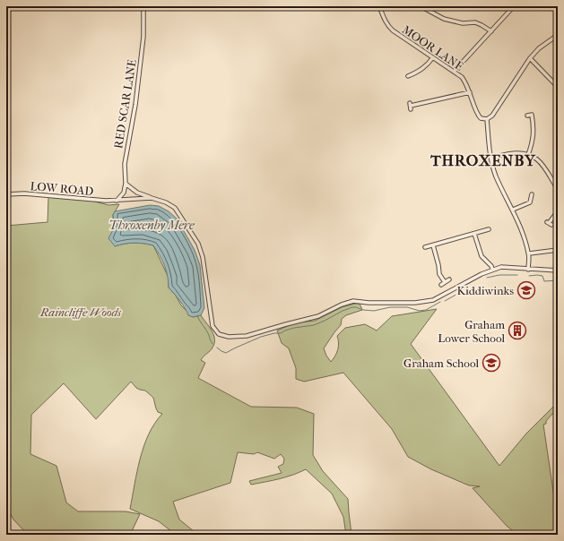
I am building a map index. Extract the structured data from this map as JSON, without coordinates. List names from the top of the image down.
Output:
{
  "streets": {
    "street": ["MOOR LANE", "RED SCAR LANE", "LOW ROAD"]
  },
  "crossings": [
    ["RED SCAR LANE", "LOW ROAD"]
  ],
  "districts": ["THROXENBY"],
  "water": ["Throxenby Mere"],
  "parks": ["Raincliffe Woods"],
  "places": {
    "school or university": ["Kiddiwinks", "Graham School"],
    "building": ["Graham Lower School"]
  }
}
